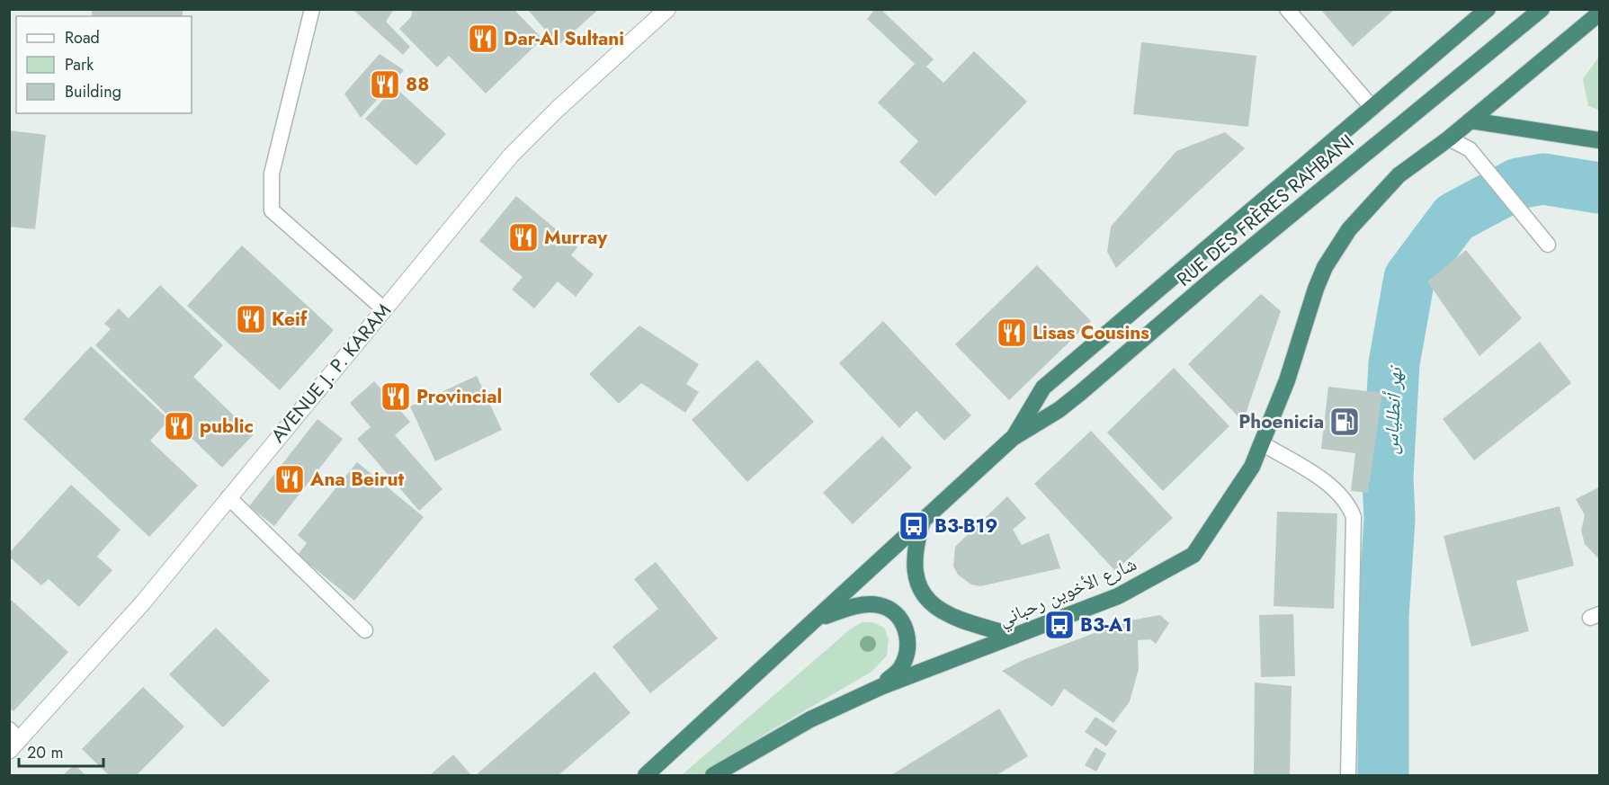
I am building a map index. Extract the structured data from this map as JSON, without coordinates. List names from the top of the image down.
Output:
{
  "streets": {
    "highway": ["RUE DES FRÈRES RAHBANI", "شارع الأخوين رحباني"],
    "street": ["AVENUE J. P. KARAM"]
  },
  "water": ["نهر أنطلياس"],
  "places": {
    "restaurant": [
      "Dar-Al Sultani",
      "88",
      "Murray",
      "Keif",
      "Lisas Cousins",
      "Provincial",
      "public",
      "Ana Beirut"
    ],
    "fuel station": ["Phoenicia"],
    "bus stop": ["B3-B19", "B3-A1"]
  },
  "legend": ["Road", "Park", "Building"],
  "scale_bar": "20 m"
}
